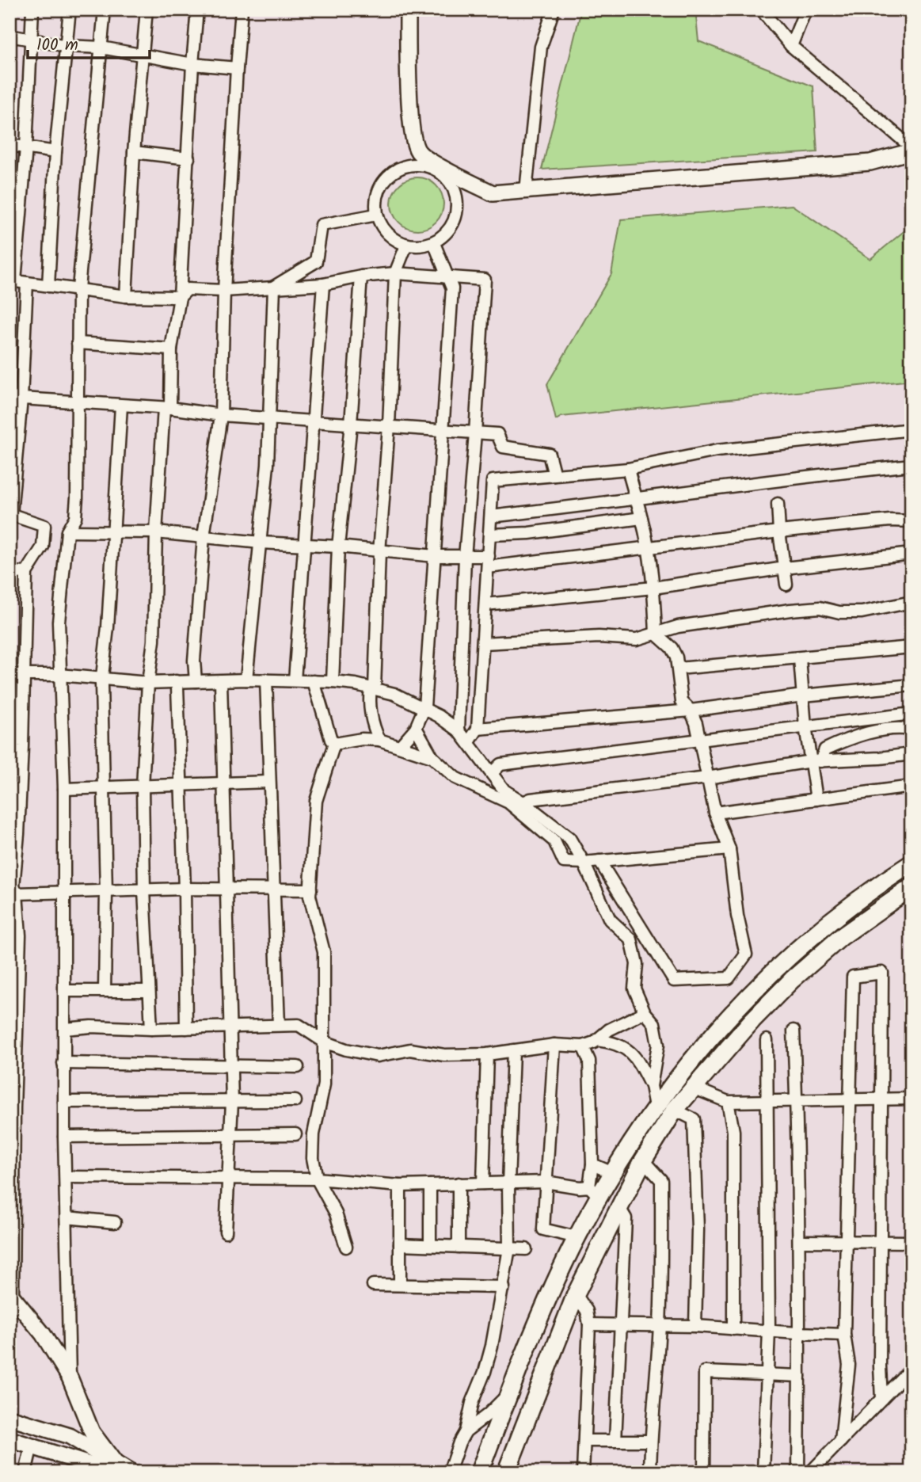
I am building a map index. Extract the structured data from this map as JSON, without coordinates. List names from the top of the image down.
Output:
{
  "scale_bar": "100 m"
}
